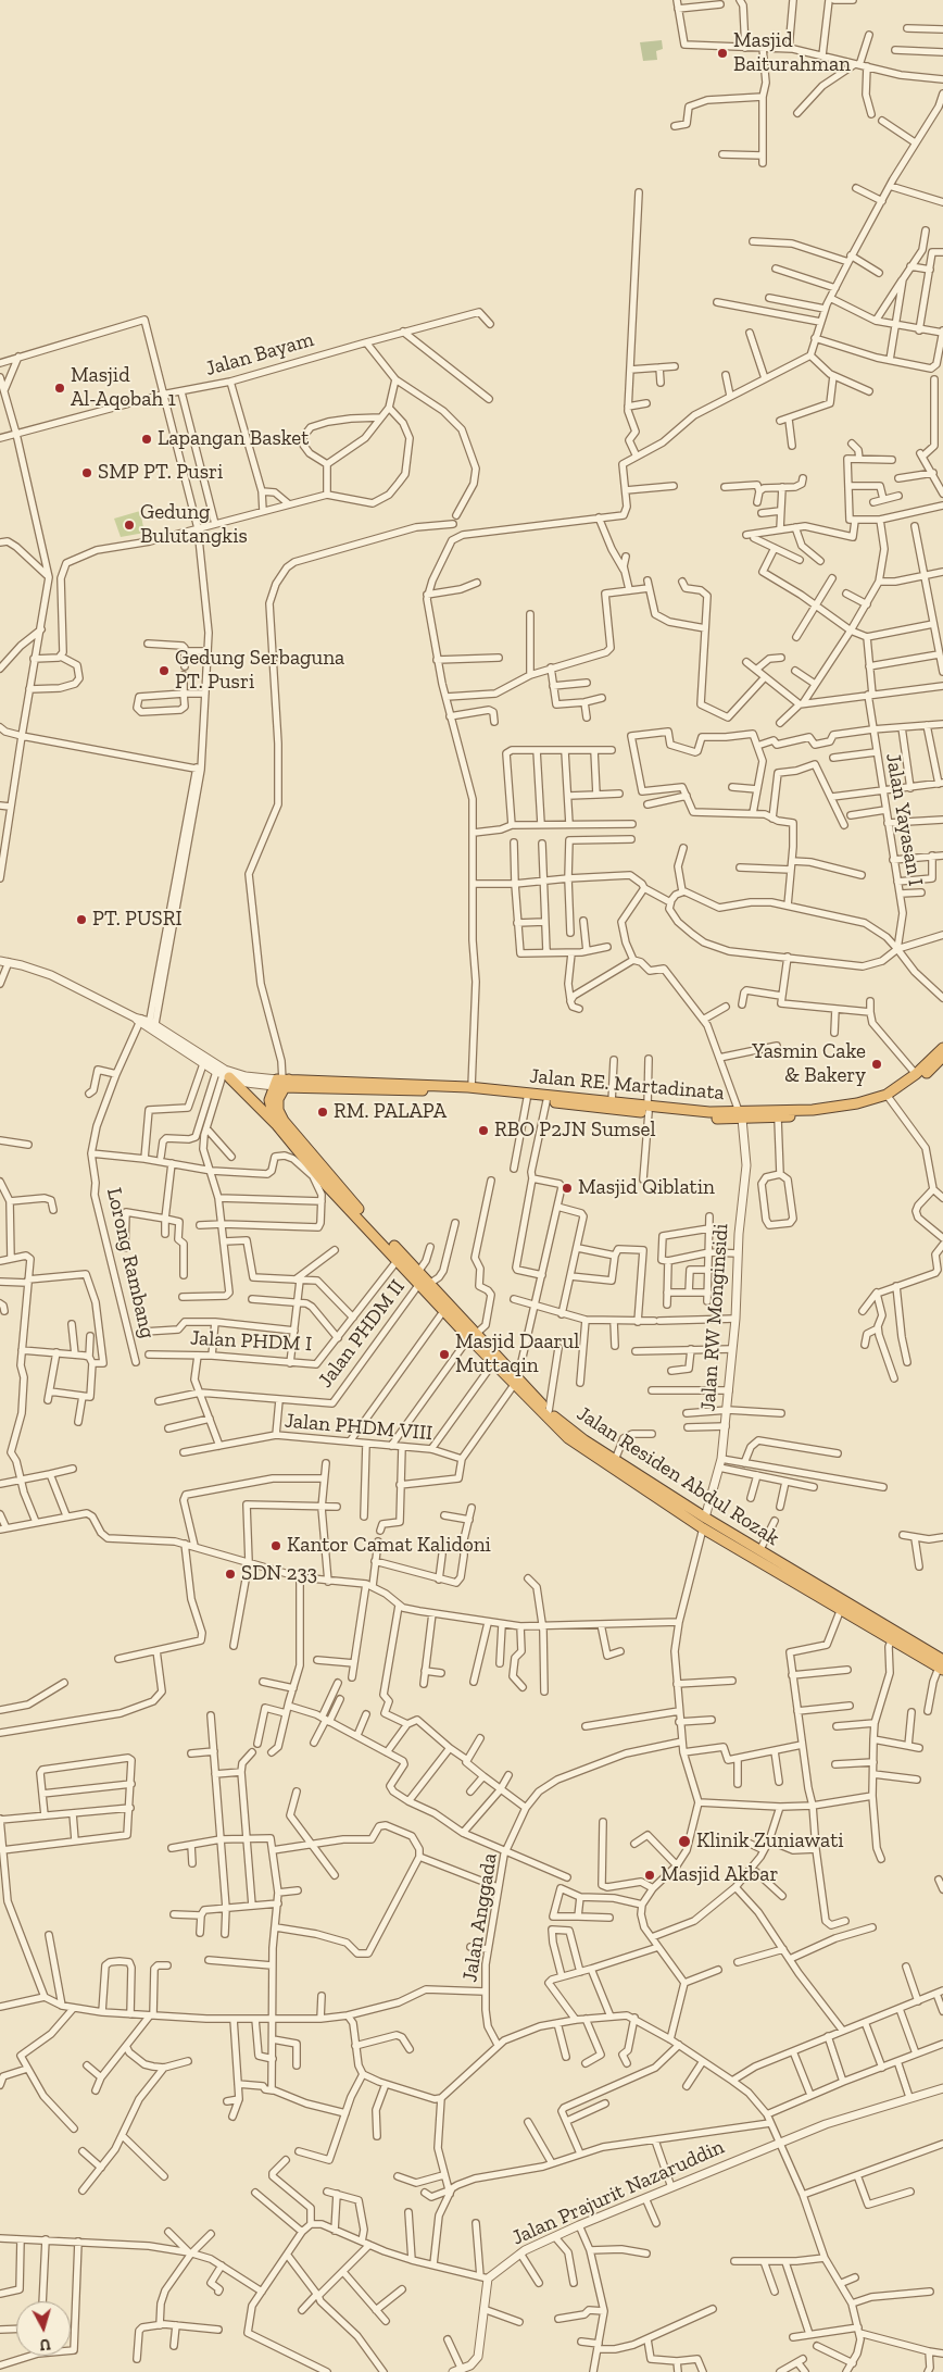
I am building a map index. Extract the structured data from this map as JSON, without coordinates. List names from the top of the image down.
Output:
{
  "streets": {
    "highway": ["Jalan RE. Martadinata", "Jalan Residen Abdul Rozak"],
    "street": [
      "Jalan Bayam",
      "Jalan Yayasan I",
      "Lorong Rambang",
      "Jalan RW Monginsidi",
      "Jalan PHDM II",
      "Jalan PHDM I",
      "Jalan PHDM VIII",
      "Jalan Anggada",
      "Jalan Prajurit Nazaruddin"
    ]
  },
  "crossings": [
    ["Jalan RE. Martadinata", "Jalan RW Monginsidi"],
    ["Jalan RE. Martadinata", "Jalan Residen Abdul Rozak"],
    ["Jalan RW Monginsidi", "Jalan Residen Abdul Rozak"],
    ["Jalan RW Monginsidi", "Jalan Anggada"],
    ["Jalan PHDM II", "Jalan Residen Abdul Rozak"],
    ["Jalan PHDM I", "Jalan Residen Abdul Rozak"]
  ],
  "places": [
    "Masjid Baiturahman",
    "Masjid Al-Aqobah 1",
    "Lapangan Basket",
    "SMP PT. Pusri",
    "Gedung Bulutangkis",
    "Gedung Serbaguna PT. Pusri",
    "PT. PUSRI",
    "Yasmin Cake & Bakery",
    "RM. PALAPA",
    "RBO P2JN Sumsel",
    "Masjid Qiblatin",
    "Masjid Daarul Muttaqin",
    "Kantor Camat Kalidoni",
    "SDN 233",
    "Klinik Zuniawati",
    "Masjid Akbar"
  ],
  "north": "bottom"
}
